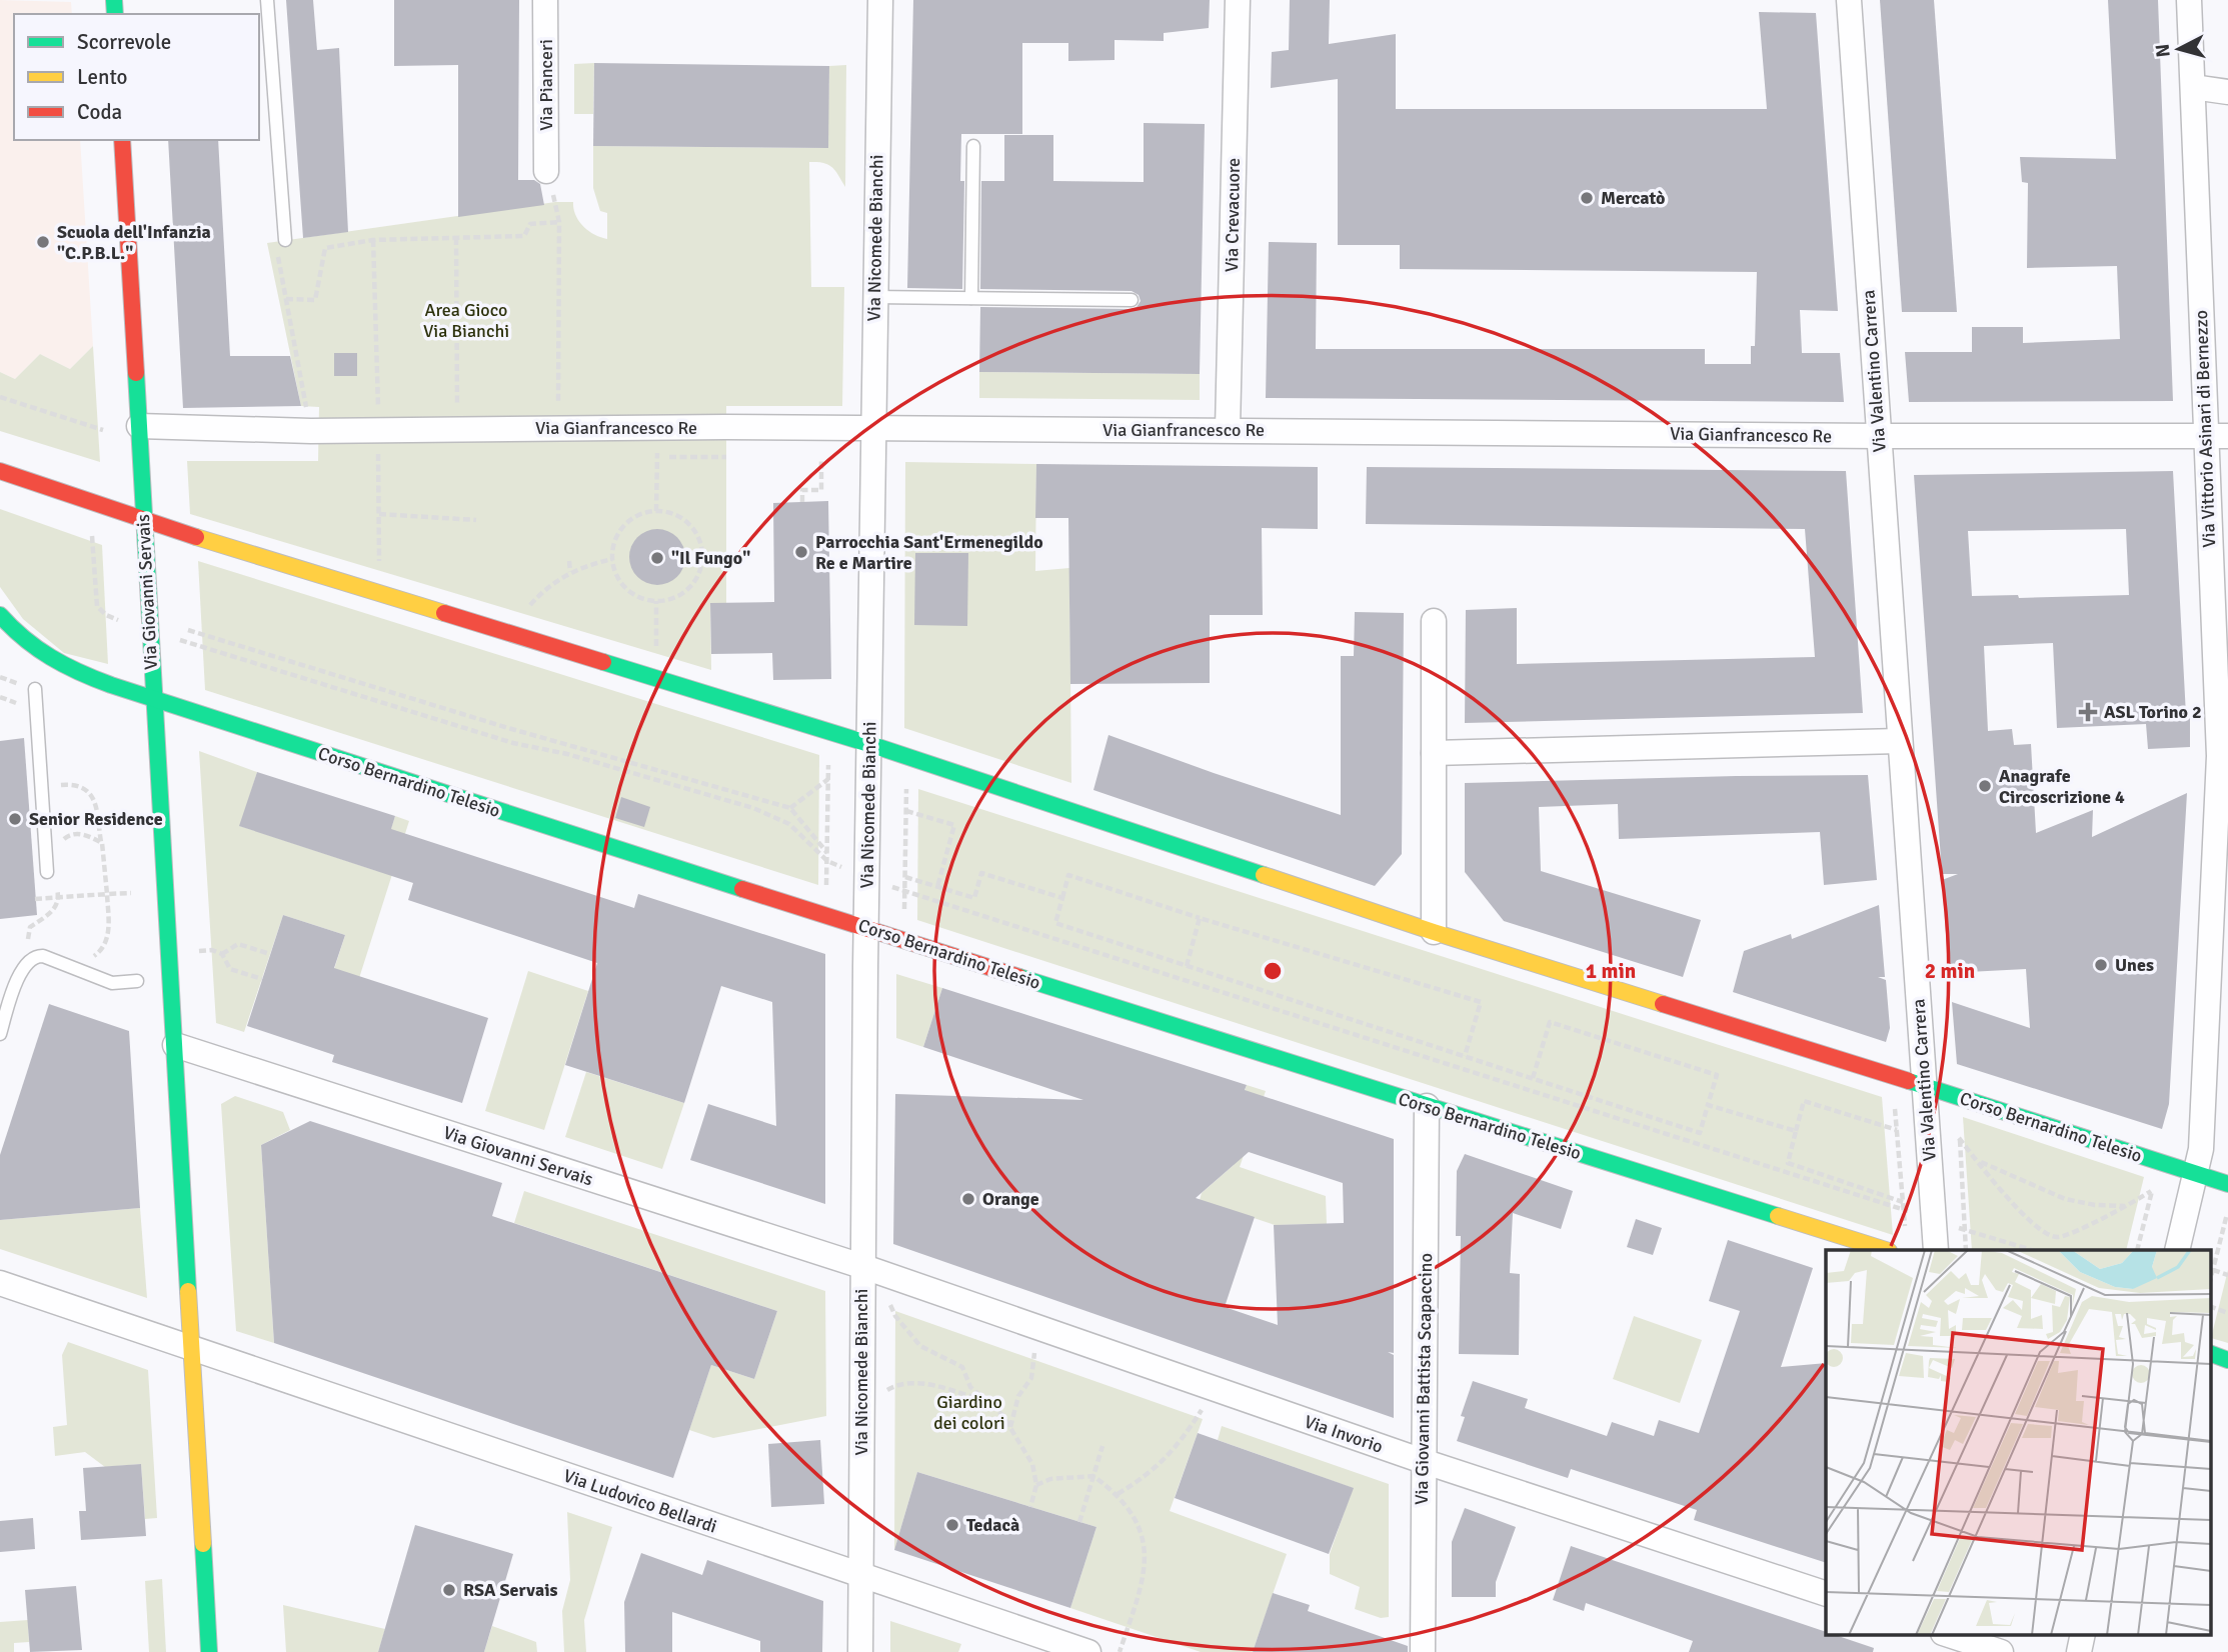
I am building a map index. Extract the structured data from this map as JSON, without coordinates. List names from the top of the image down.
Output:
{
  "streets": {
    "street": [
      "Via Pianceri",
      "Via Crevacuore",
      "Via Nicomede Bianchi",
      "Via Valentino Carrera",
      "Via Gianfrancesco Re",
      "Via Vittorio Asinari di Bernezzo",
      "Via Giovanni Servais",
      "Corso Bernardino Telesio",
      "Via Giovanni Battista Scapaccino",
      "Via Invorio",
      "Via Ludovico Bellardi"
    ]
  },
  "crossings": [
    ["Via Crevacuore", "Via Gianfrancesco Re"],
    ["Via Nicomede Bianchi", "Via Gianfrancesco Re"],
    ["Via Nicomede Bianchi", "Via Giovanni Servais"],
    ["Via Nicomede Bianchi", "Corso Bernardino Telesio"],
    ["Via Nicomede Bianchi", "Via Invorio"],
    ["Via Nicomede Bianchi", "Via Ludovico Bellardi"],
    ["Via Valentino Carrera", "Via Gianfrancesco Re"],
    ["Via Valentino Carrera", "Corso Bernardino Telesio"],
    ["Via Gianfrancesco Re", "Via Vittorio Asinari di Bernezzo"],
    ["Via Gianfrancesco Re", "Via Giovanni Servais"],
    ["Via Vittorio Asinari di Bernezzo", "Corso Bernardino Telesio"],
    ["Via Giovanni Servais", "Corso Bernardino Telesio"],
    ["Via Giovanni Servais", "Via Invorio"],
    ["Via Giovanni Servais", "Via Ludovico Bellardi"],
    ["Corso Bernardino Telesio", "Via Giovanni Battista Scapaccino"],
    ["Via Giovanni Battista Scapaccino", "Via Invorio"]
  ],
  "parks": ["Area Gioco Via Bianchi", "Giardino dei colori"],
  "places": {
    "other": [
      "Mercatò",
      "Scuola dell'Infanzia \"C.P.B.L.\"",
      "Parrocchia Sant'Ermenegildo Re e Martire",
      "\"Il Fungo\"",
      "Anagrafe Circoscrizione 4",
      "Senior Residence",
      "Unes",
      "Orange",
      "Tedacà",
      "RSA Servais"
    ],
    "health": ["ASL Torino 2"]
  },
  "legend": ["Scorrevole", "Lento", "Coda"],
  "north": "left",
  "rings": ["1 min", "2 min"]
}
